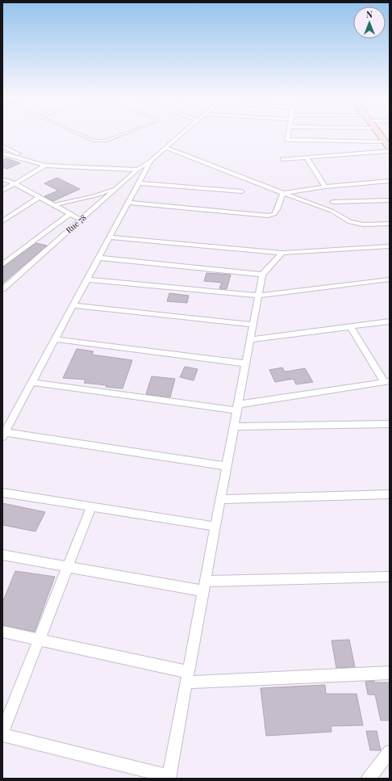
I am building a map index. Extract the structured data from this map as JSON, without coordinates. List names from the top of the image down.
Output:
{
  "streets": {
    "street": ["Rue 78"]
  },
  "north": "top"
}
